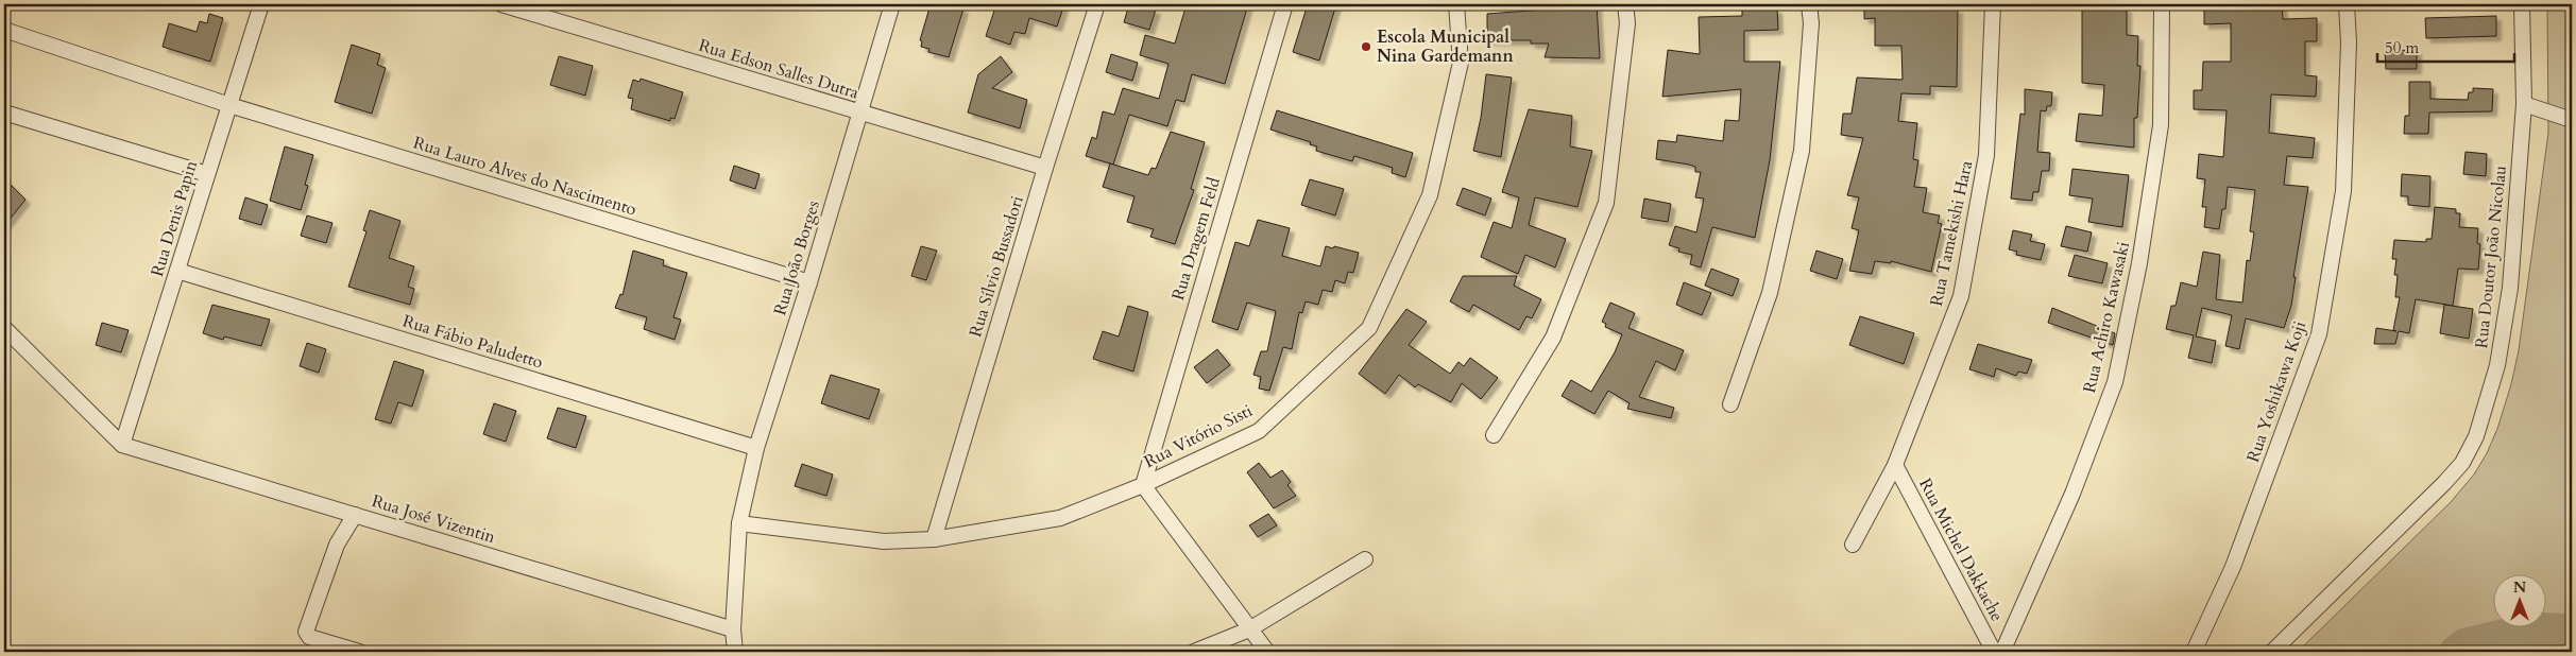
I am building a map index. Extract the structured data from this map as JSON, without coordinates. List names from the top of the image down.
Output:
{
  "streets": {
    "street": [
      "Rua Edson Salles Dutra",
      "Rua Lauro Alves do Nascimento",
      "Rua Denis Papin",
      "Rua Tamekishi Hara",
      "Rua Dragem Feld",
      "Rua Doutor João Nicolau",
      "Rua João Borges",
      "Rua Sílvio Bussadori",
      "Rua Achiro Kawasaki",
      "Rua Fábio Paludetto",
      "Rua Yoshikawa Koji",
      "Rua Vitório Sisti",
      "Rua José Vizentin",
      "Rua Michel Dakkache"
    ]
  },
  "crossings": [
    ["Rua Edson Salles Dutra", "Rua João Borges"],
    ["Rua Edson Salles Dutra", "Rua Sílvio Bussadori"],
    ["Rua Lauro Alves do Nascimento", "Rua Denis Papin"],
    ["Rua Lauro Alves do Nascimento", "Rua João Borges"],
    ["Rua Denis Papin", "Rua Fábio Paludetto"],
    ["Rua Denis Papin", "Rua José Vizentin"],
    ["Rua Tamekishi Hara", "Rua Michel Dakkache"],
    ["Rua Dragem Feld", "Rua Vitório Sisti"],
    ["Rua João Borges", "Rua Fábio Paludetto"],
    ["Rua João Borges", "Rua Vitório Sisti"],
    ["Rua João Borges", "Rua José Vizentin"],
    ["Rua Sílvio Bussadori", "Rua Vitório Sisti"]
  ],
  "places": ["Escola Municipal Nina Gardemann"],
  "scale_bar": "50 m",
  "north": "top"
}
